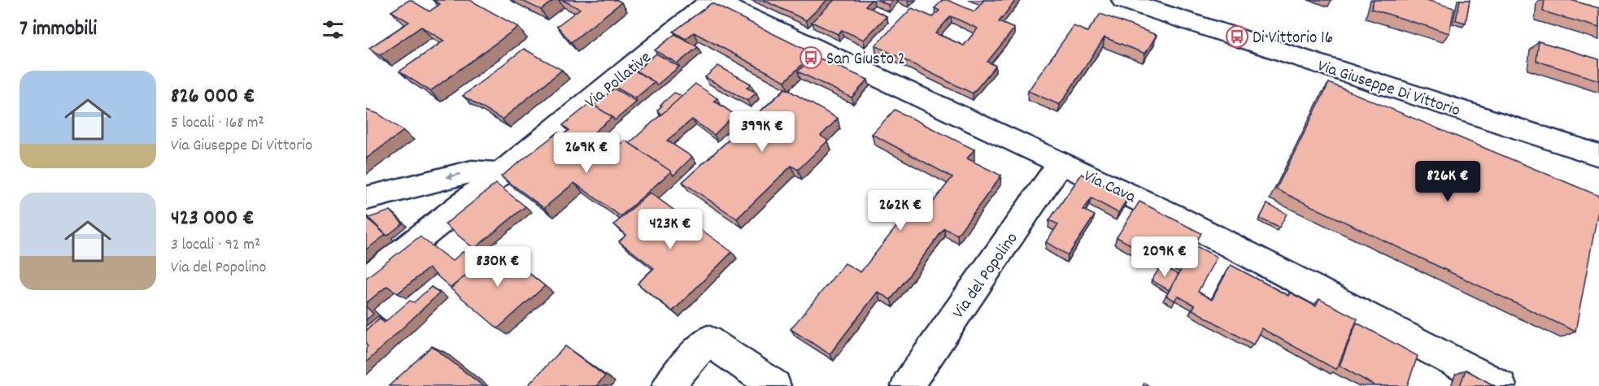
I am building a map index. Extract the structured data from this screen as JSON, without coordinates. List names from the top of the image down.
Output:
{
  "streets": {
    "street": [
      "Via Pollative",
      "Via Giuseppe Di Vittorio",
      "Via Cava",
      "Via del Popolino"
    ]
  },
  "crossings": [
    ["Via Pollative", "Via Cava"],
    ["Via Cava", "Via del Popolino"]
  ],
  "places": {
    "bus stop": ["Di Vittorio 16", "San Giusto 2"]
  },
  "page": {
    "heading": "7 immobili",
    "list": [
      {
        "name": "826 000 €",
        "note": "5 locali · 168 m² · Via Giuseppe Di Vittorio"
      },
      {
        "name": "423 000 €",
        "note": "3 locali · 92 m² · Via del Popolino"
      }
    ],
    "price": [
      "399K €",
      "269K €",
      "826K €",
      "262K €",
      "423K €",
      "209K €",
      "830K €"
    ]
  }
}
